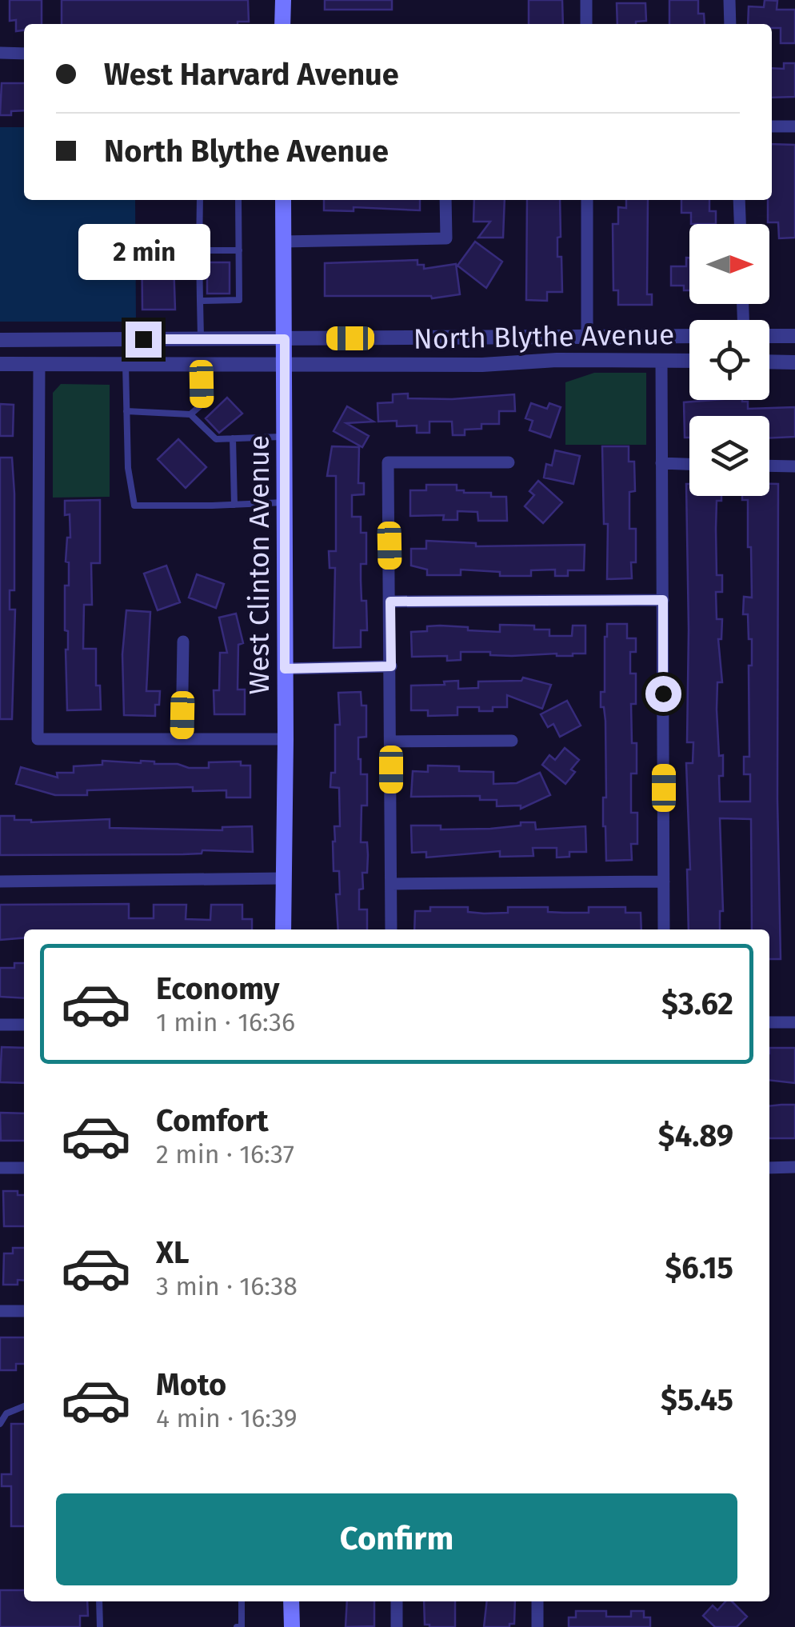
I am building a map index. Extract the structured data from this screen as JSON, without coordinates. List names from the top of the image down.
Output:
{
  "streets": {
    "main road": ["West Clinton Avenue"],
    "street": ["North Blythe Avenue"]
  },
  "crossings": [
    ["North Blythe Avenue", "West Clinton Avenue"]
  ],
  "north": "right",
  "page": {
    "banner": ["West Harvard Avenue", "North Blythe Avenue"],
    "bubble": "2 min",
    "list": [
      {
        "name": "Economy",
        "note": "1 min · 16:36",
        "value": "$3.62"
      },
      {
        "name": "Comfort",
        "note": "2 min · 16:37",
        "value": "$4.89"
      },
      {
        "name": "XL",
        "note": "3 min · 16:38",
        "value": "$6.15"
      },
      {
        "name": "Moto",
        "note": "4 min · 16:39",
        "value": "$5.45"
      }
    ],
    "buttons": "Confirm"
  }
}
